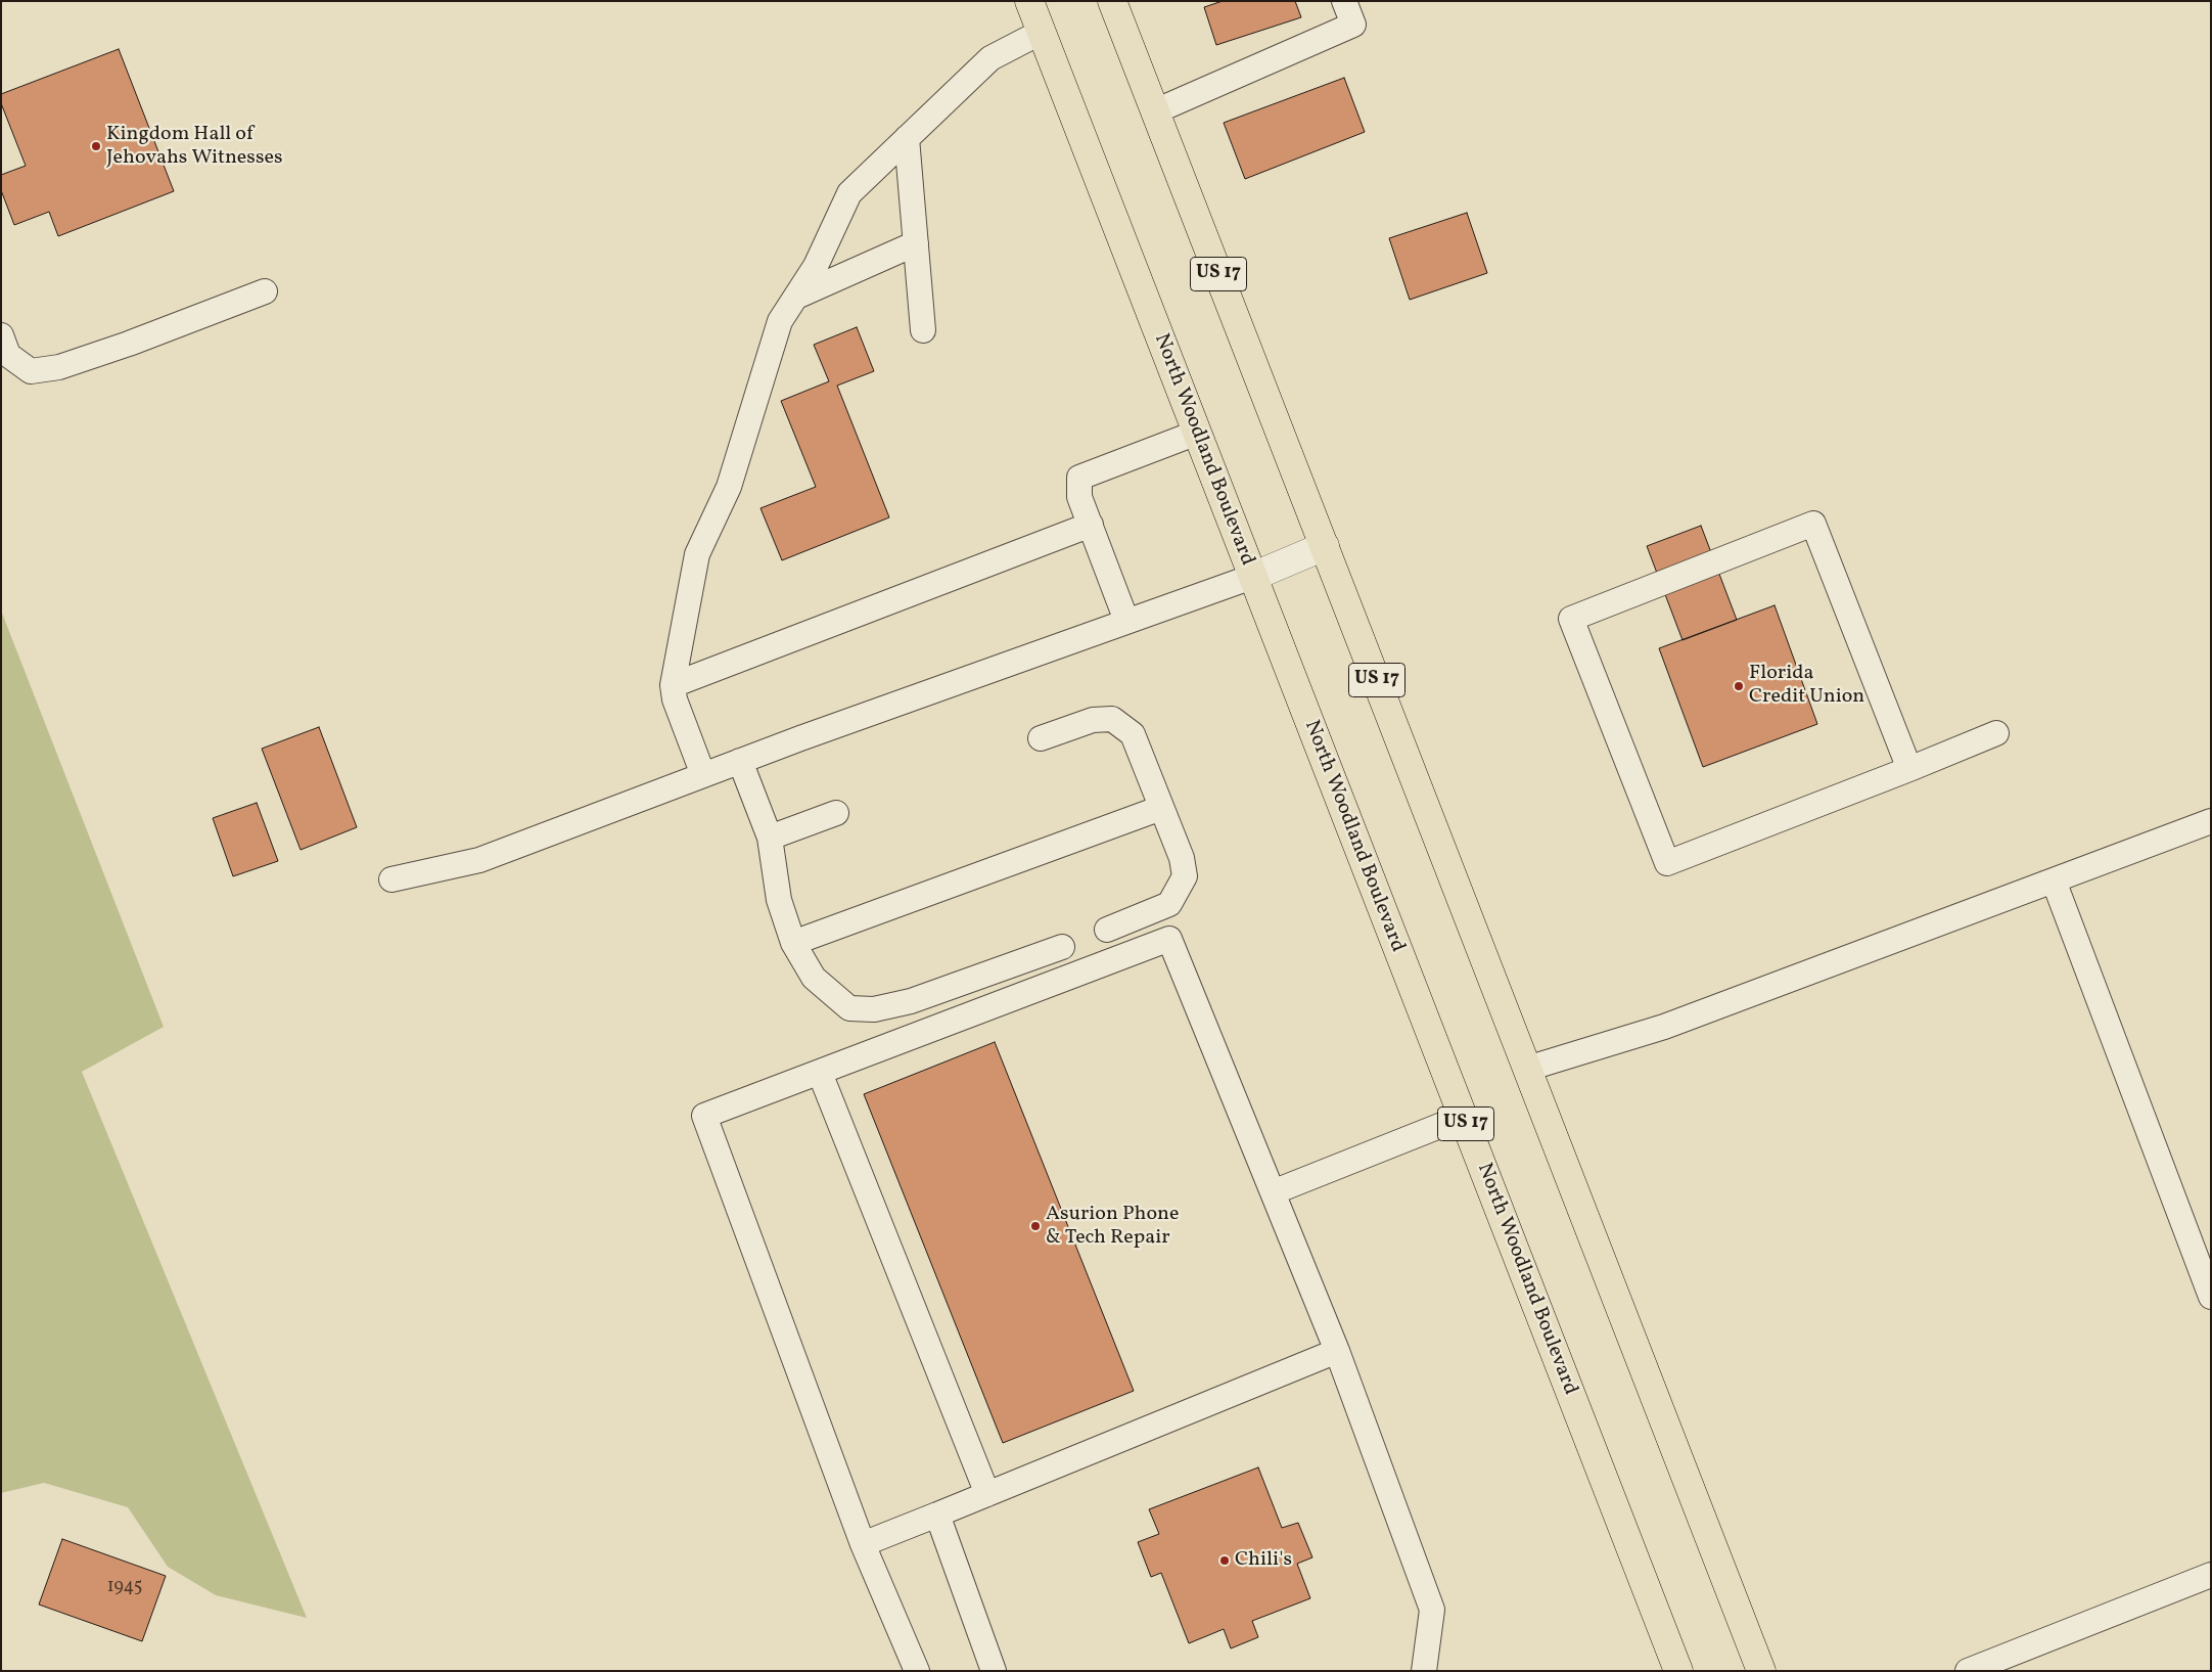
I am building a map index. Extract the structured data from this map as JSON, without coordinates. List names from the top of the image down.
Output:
{
  "streets": {
    "main road": ["US 17", "North Woodland Boulevard"]
  },
  "places": [
    "Kingdom Hall of Jehovahs Witnesses",
    "Florida Credit Union",
    "Asurion Phone & Tech Repair",
    "Chili's"
  ],
  "house_numbers": ["1945"]
}
